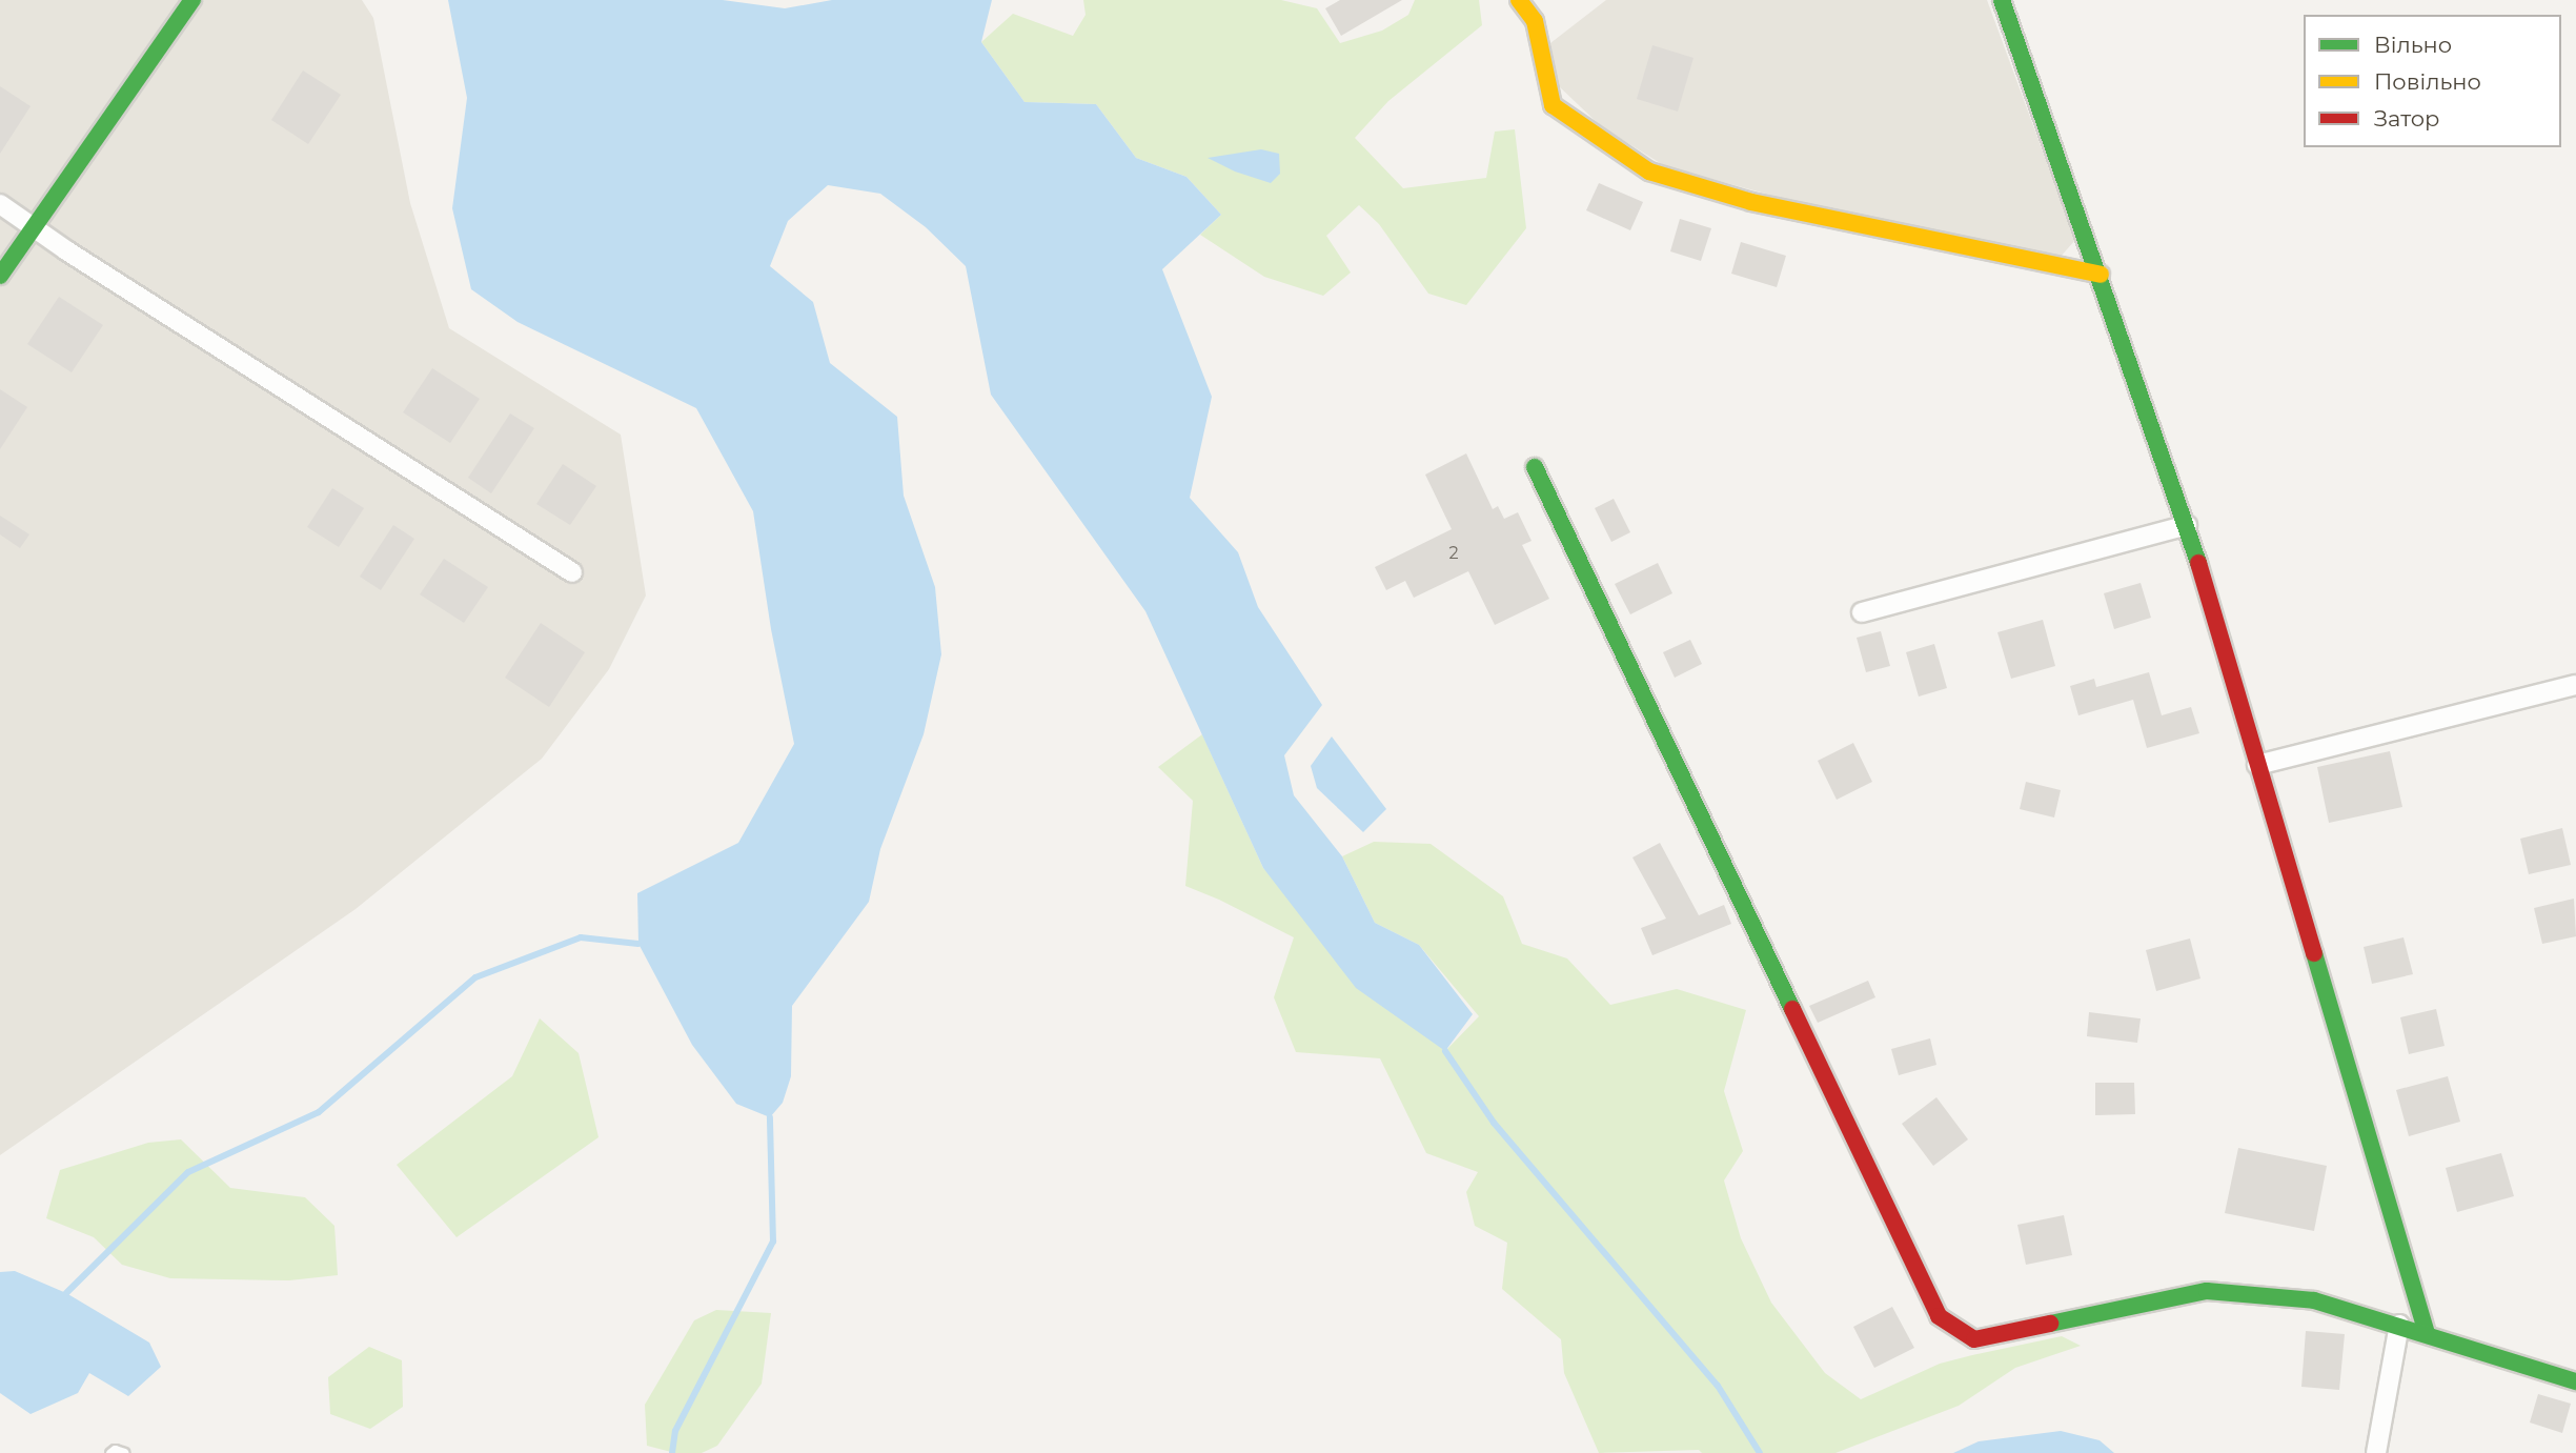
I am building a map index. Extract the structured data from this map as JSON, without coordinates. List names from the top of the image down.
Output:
{
  "house_numbers": ["2"],
  "legend": ["Вільно", "Повільно", "Затор"]
}
